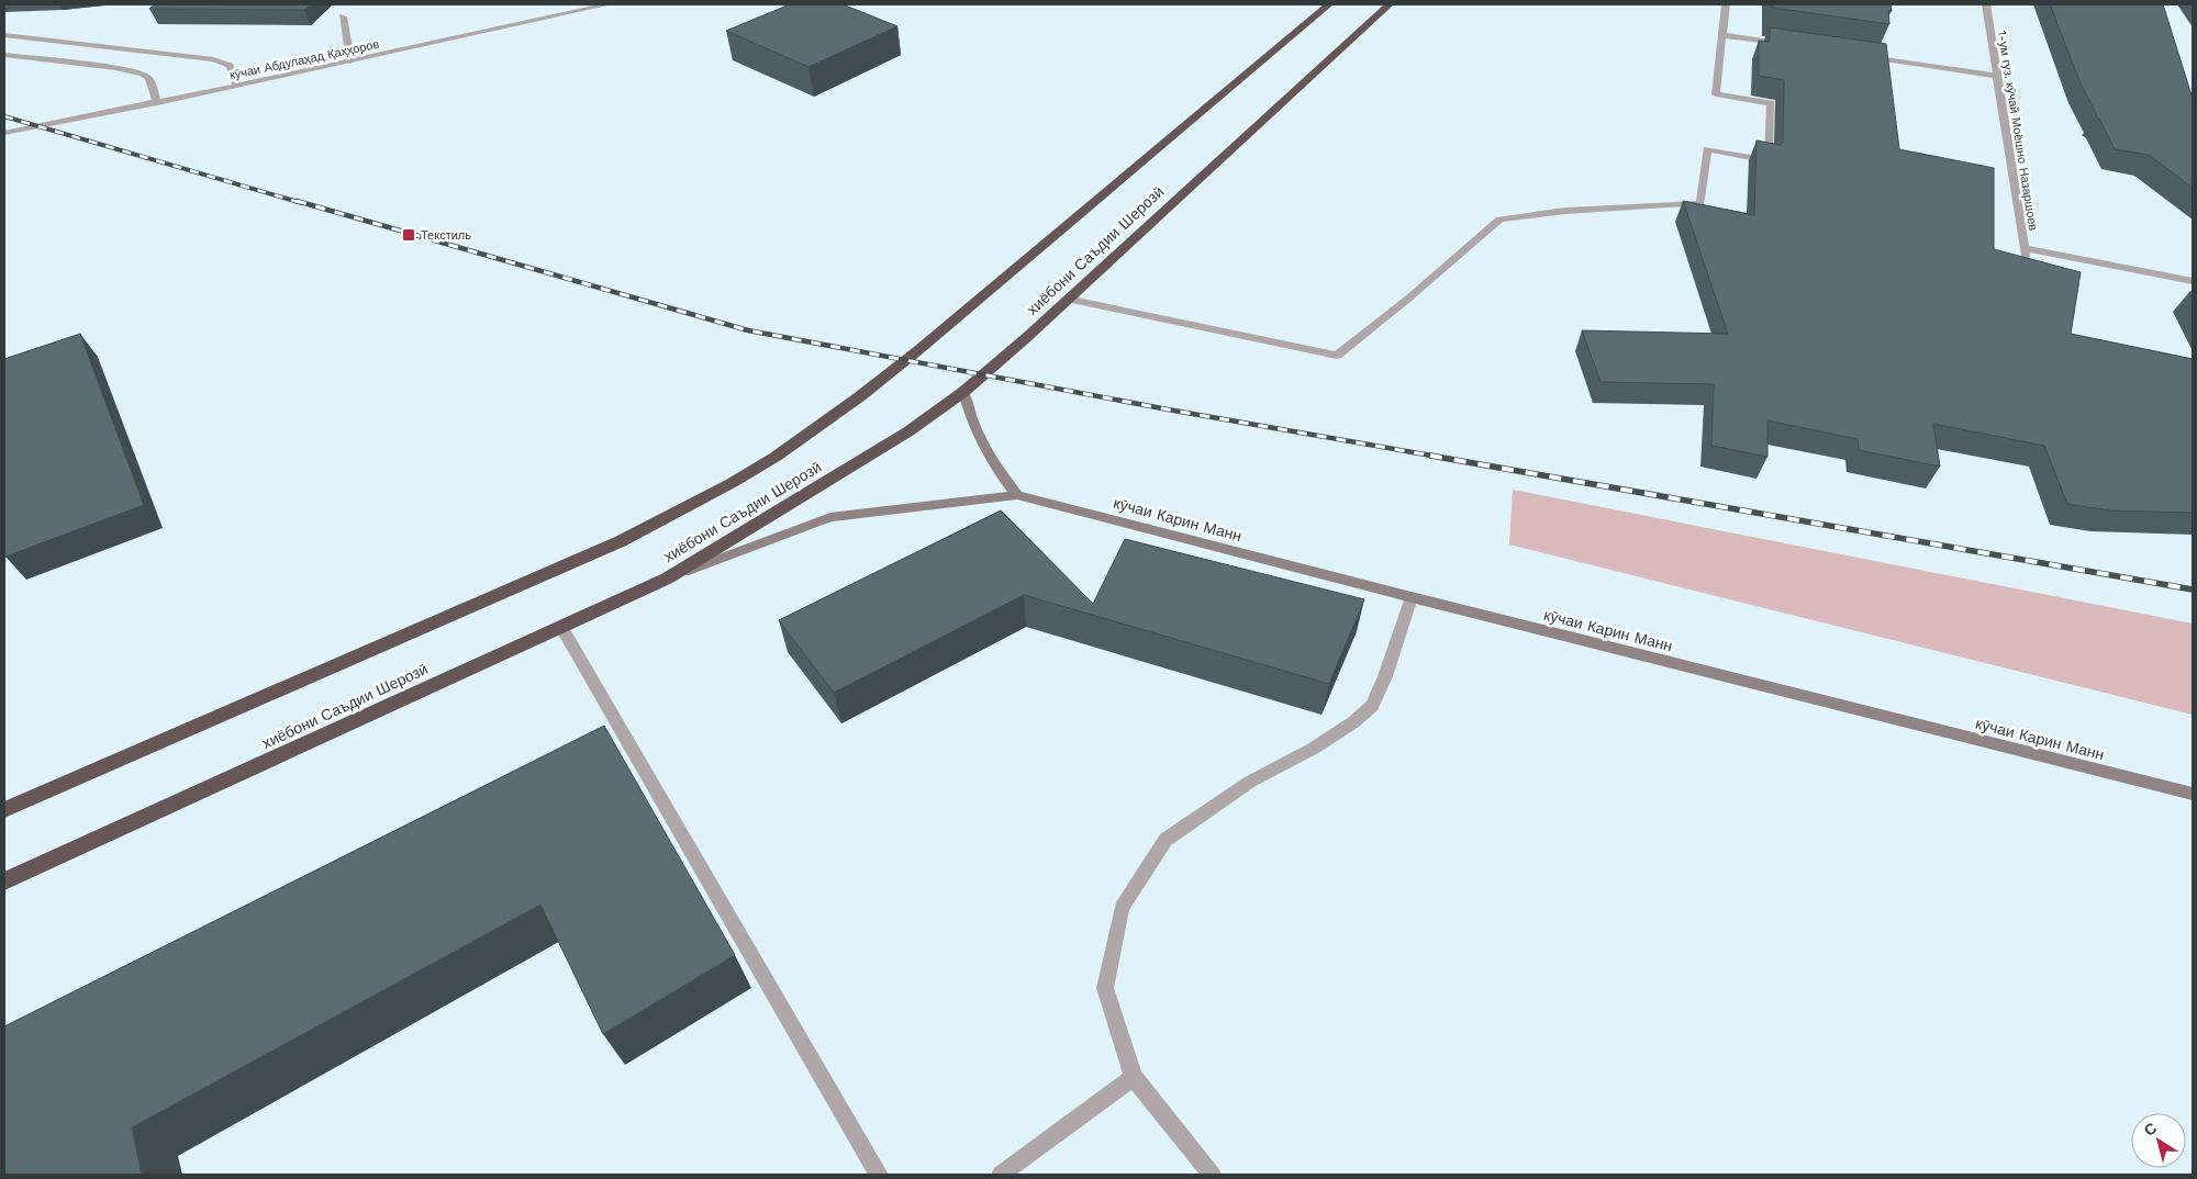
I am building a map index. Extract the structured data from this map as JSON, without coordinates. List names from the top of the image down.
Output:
{
  "streets": {
    "highway": ["хиёбони Саъдии Шерозӣ"],
    "street": ["кӯчаи Абдулаҳад Қаҳҳоров", "1-ум гуз. кӯчай Моёшно Назаршоев", "кӯчаи Карин Манн"]
  },
  "crossings": [
    ["хиёбони Саъдии Шерозӣ", "кӯчаи Карин Манн"]
  ],
  "places": {
    "transit": ["Текстиль"]
  },
  "north": "top left"
}
